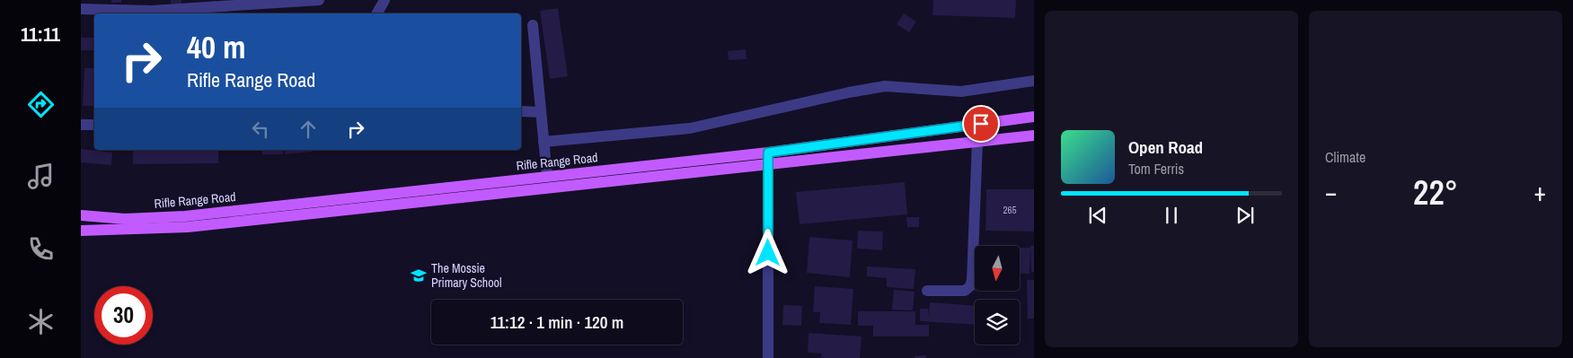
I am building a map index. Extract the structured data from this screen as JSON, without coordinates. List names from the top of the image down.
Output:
{
  "streets": {
    "main road": ["Rifle Range Road"]
  },
  "places": {
    "school or university": ["The Mossie Primary School"]
  },
  "house_numbers": ["265"],
  "north": "bottom",
  "page": {
    "tabs": "11:11",
    "tile": "Climate",
    "turn": ["40 m", "Rifle Range Road"],
    "song": ["Open Road", "Tom Ferris"],
    "heat": ["−", "22°", "+"],
    "limit": "30",
    "trip": "11:12 · 1 min · 120 m"
  }
}
